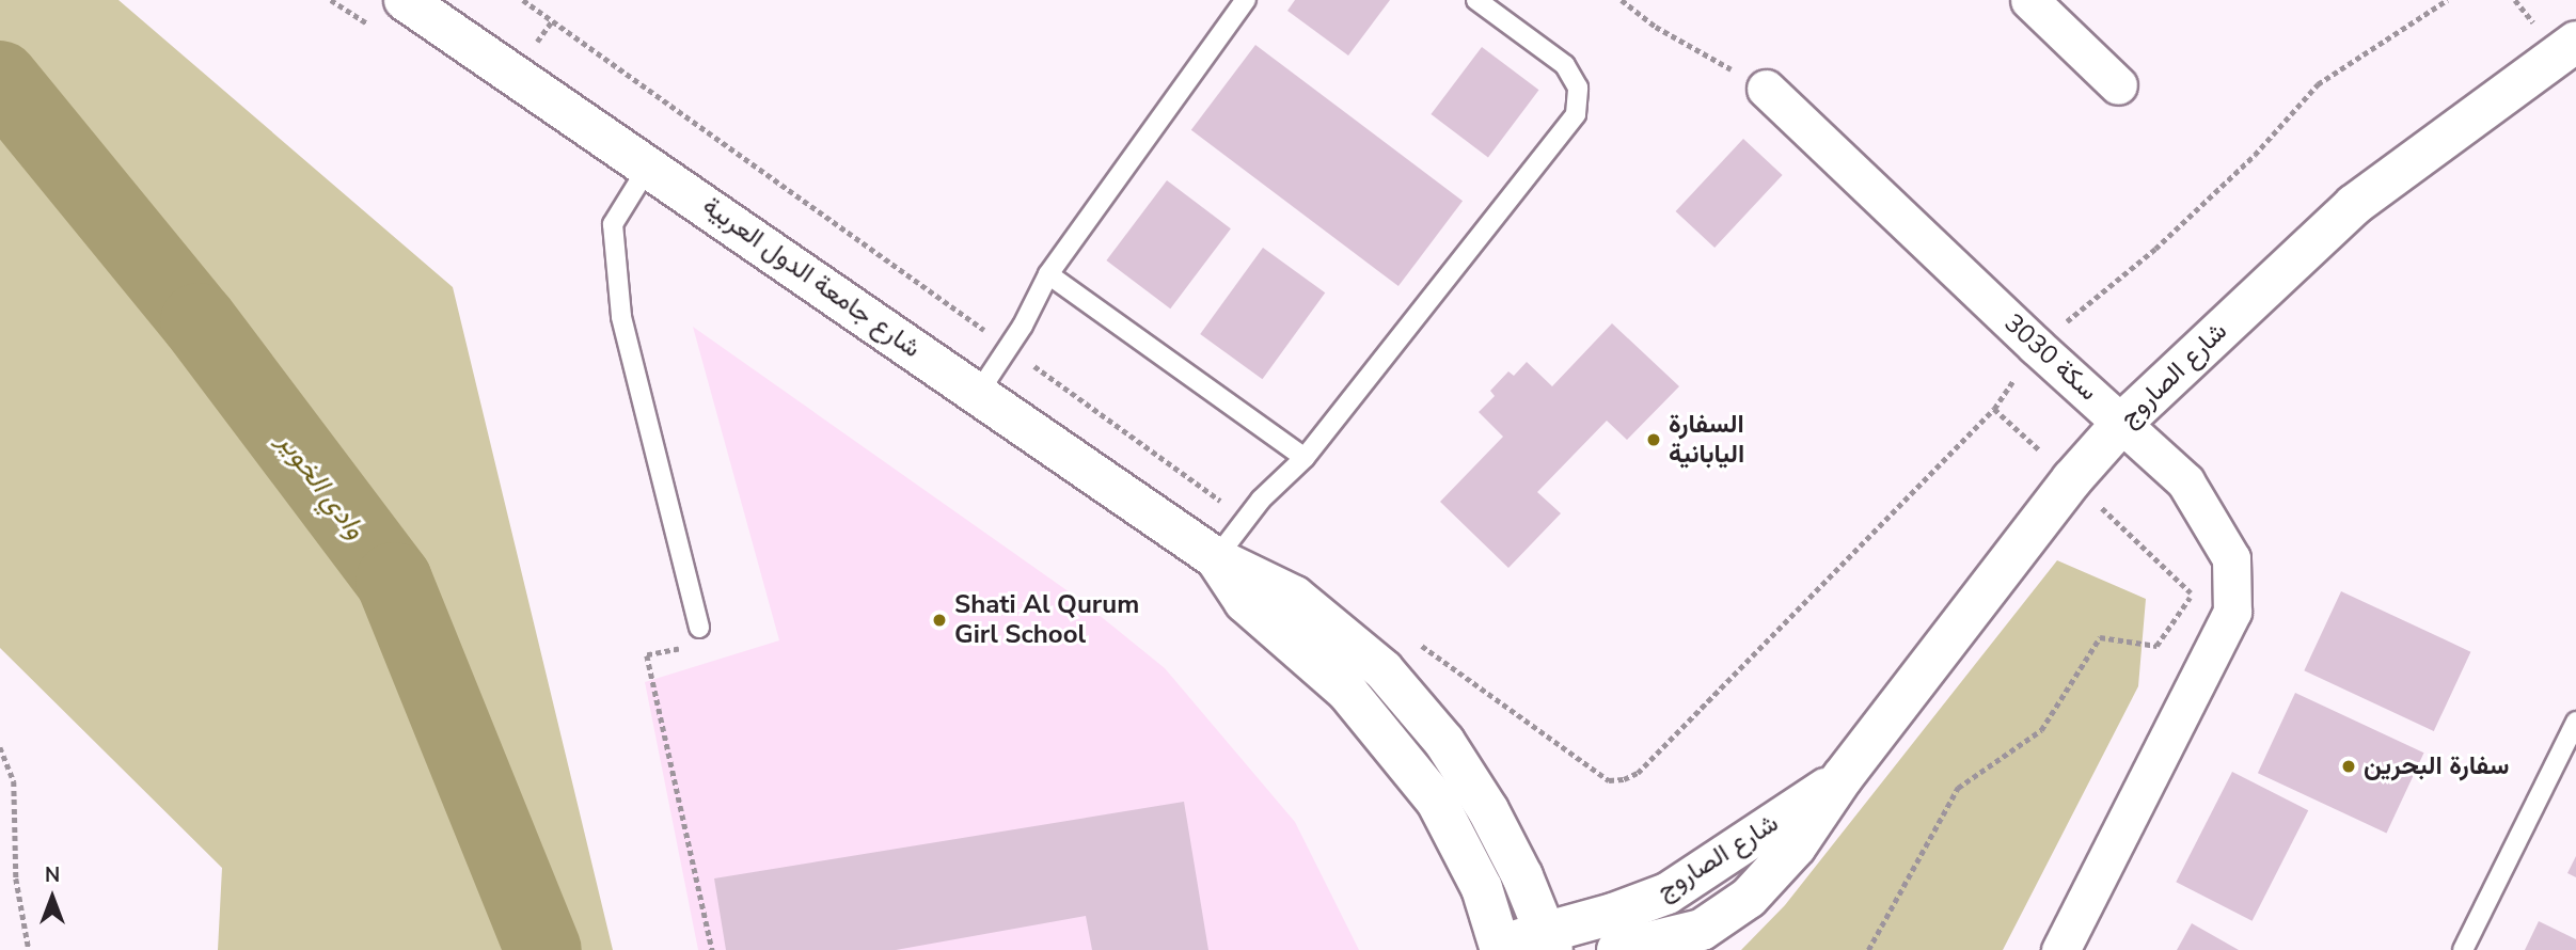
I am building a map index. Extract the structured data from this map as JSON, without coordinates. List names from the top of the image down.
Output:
{
  "streets": {
    "street": ["شارع جامعة الدول العربية", "سكة 3030", "شارع الصاروج"]
  },
  "crossings": [
    ["شارع جامعة الدول العربية", "شارع الصاروج"],
    ["سكة 3030", "شارع الصاروج"]
  ],
  "water": ["وادي الخوير"],
  "places": ["السفارة اليابانية", "Shati Al Qurum Girl School", "سفارة البحرين"],
  "north": "top"
}
